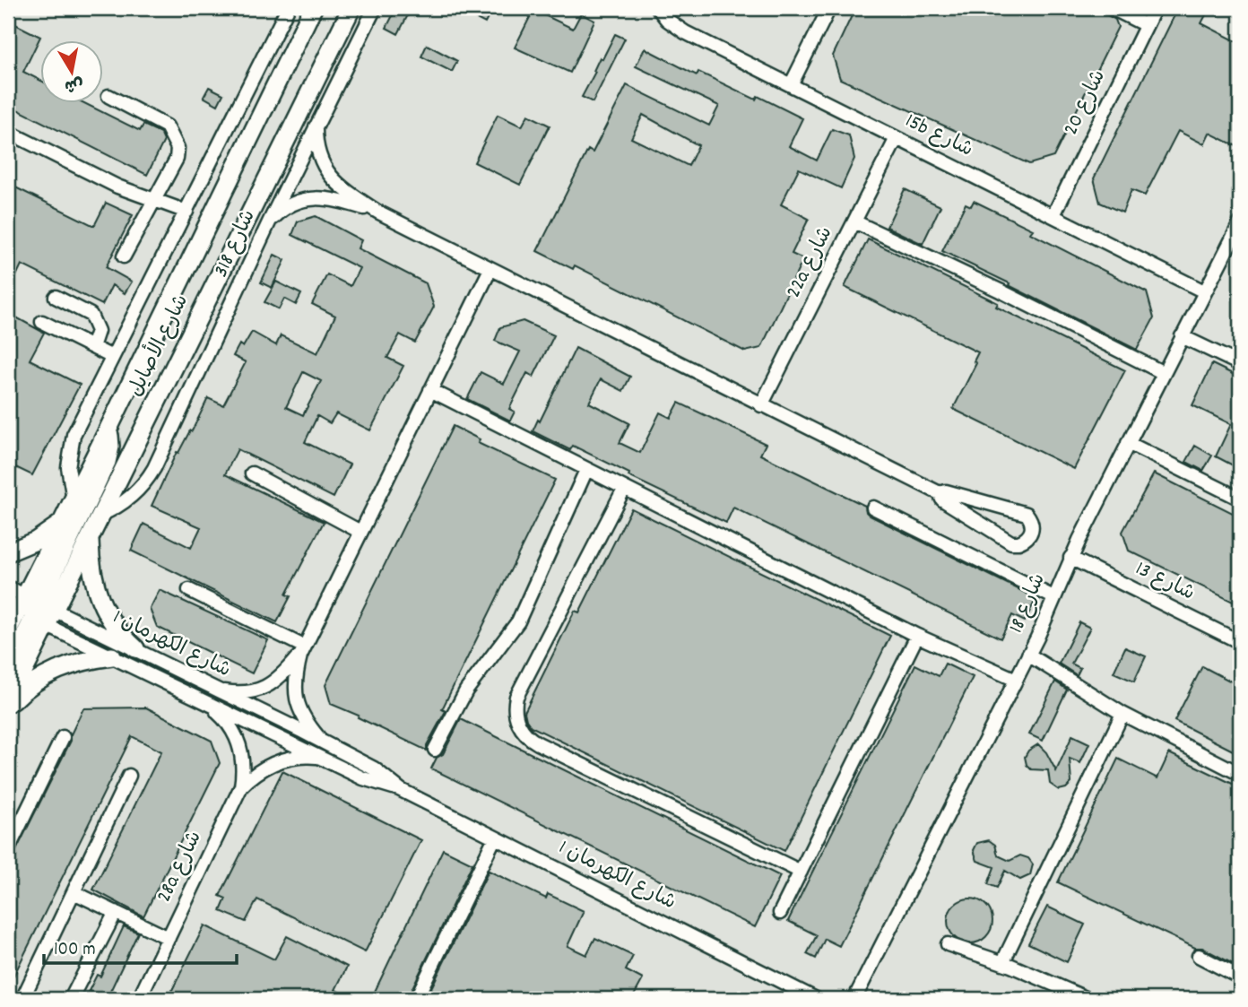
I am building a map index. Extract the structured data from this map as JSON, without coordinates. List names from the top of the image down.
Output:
{
  "streets": {
    "main road": ["شارع الأصايل"],
    "street": [
      "شارع 20",
      "15b شارع",
      "شارع 318",
      "22a شارع",
      "شارع 13",
      "شارع 18",
      "شارع الكهرمان 1",
      "28a شارع"
    ]
  },
  "crossings": [
    ["شارع 20", "15b شارع"],
    ["15b شارع", "22a شارع"],
    ["15b شارع", "شارع 18"],
    ["شارع 318", "شارع الأصايل"],
    ["شارع الأصايل", "شارع الكهرمان 1"],
    ["شارع 13", "شارع 18"],
    ["شارع الكهرمان 1", "28a شارع"]
  ],
  "scale_bar": "100 m",
  "north": "bottom"
}
